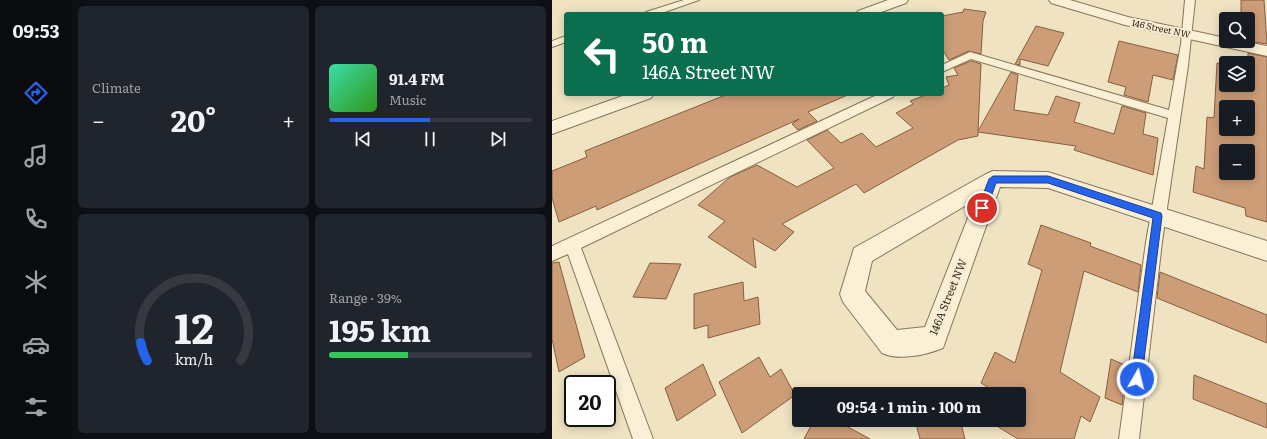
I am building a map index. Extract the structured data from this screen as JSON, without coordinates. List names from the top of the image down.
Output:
{
  "streets": {
    "street": ["146 Street NW", "146A Street NW"]
  },
  "page": {
    "tabs": "09:53",
    "tile": [
      "Climate",
      ["Range · 39%", "195 km"]
    ],
    "map_buttons": ["+", "−"],
    "turn": ["50 m", "146A Street NW"],
    "song": ["91.4 FM", "Music"],
    "heat": ["−", "20°", "+"],
    "limit": "20",
    "trip": "09:54 · 1 min · 100 m",
    "gauge": ["12", "km/h"]
  }
}
